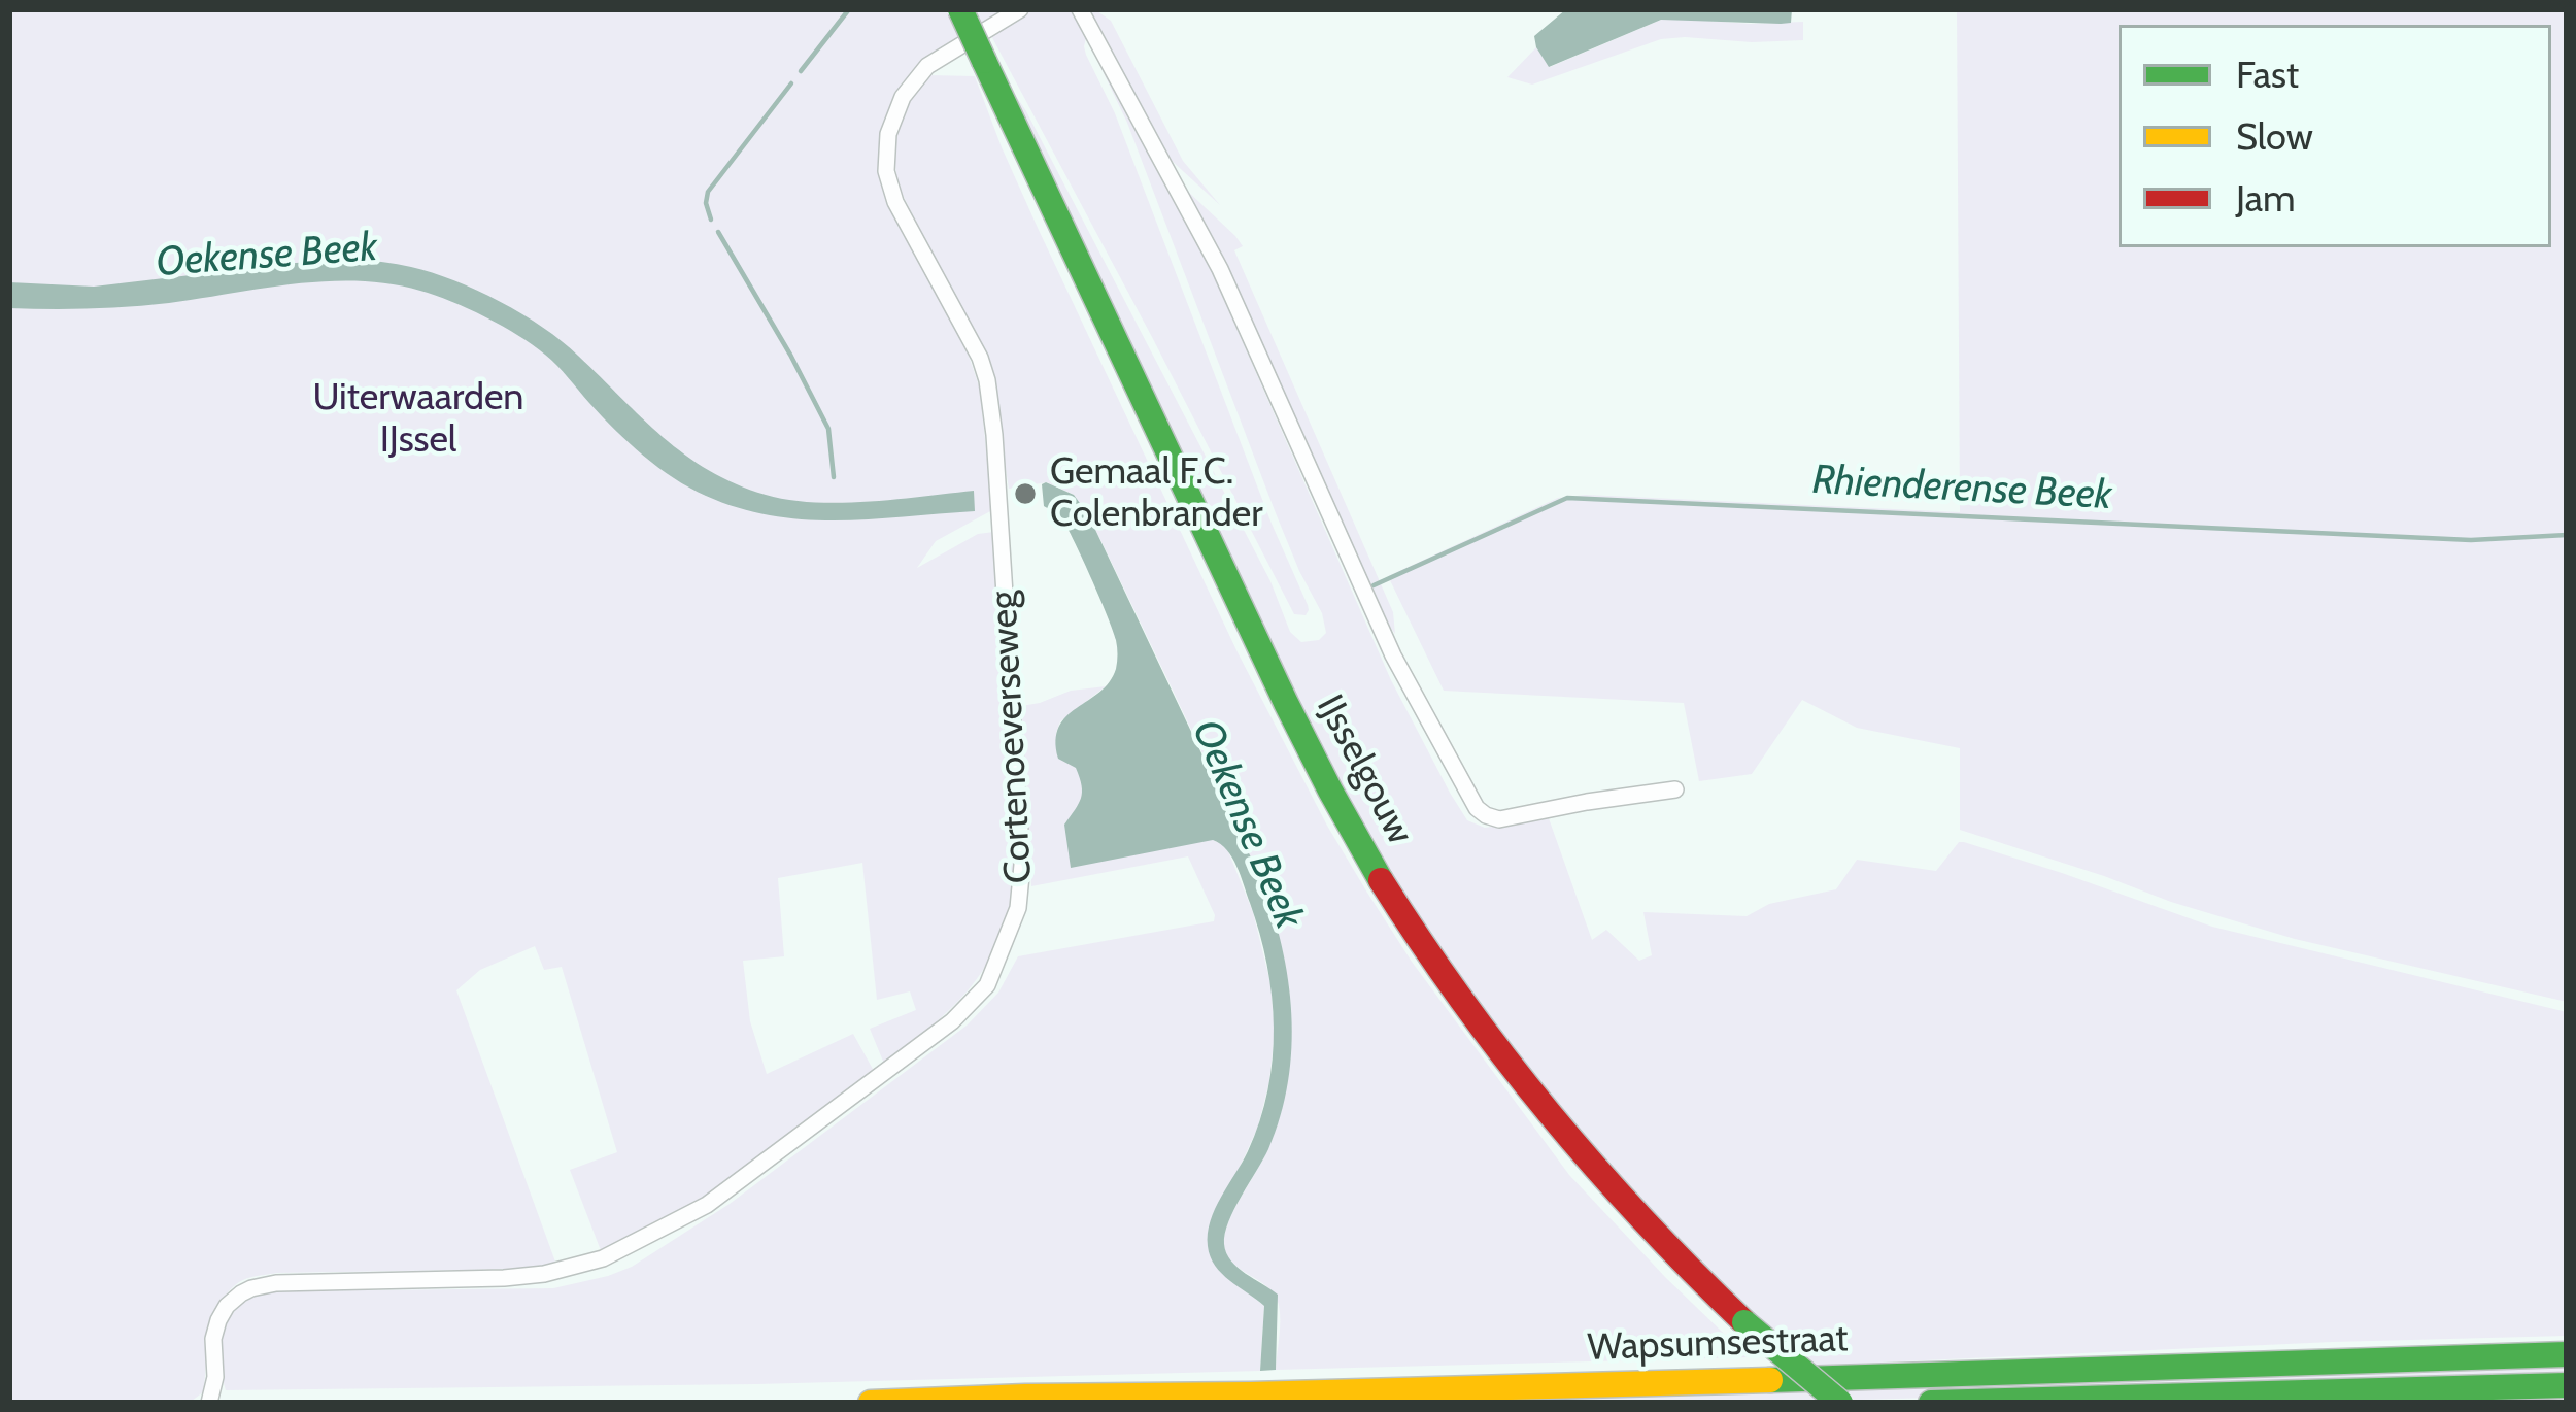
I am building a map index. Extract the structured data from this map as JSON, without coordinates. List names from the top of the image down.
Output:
{
  "streets": {
    "main road": ["IJsselgouw", "Wapsumsestraat"],
    "street": ["Cortenoeverseweg"]
  },
  "water": ["Oekense Beek", "Rhienderense Beek"],
  "parks": ["Uiterwaarden IJssel"],
  "places": ["Gemaal F.C. Colenbrander"],
  "legend": ["Fast", "Slow", "Jam"]
}
